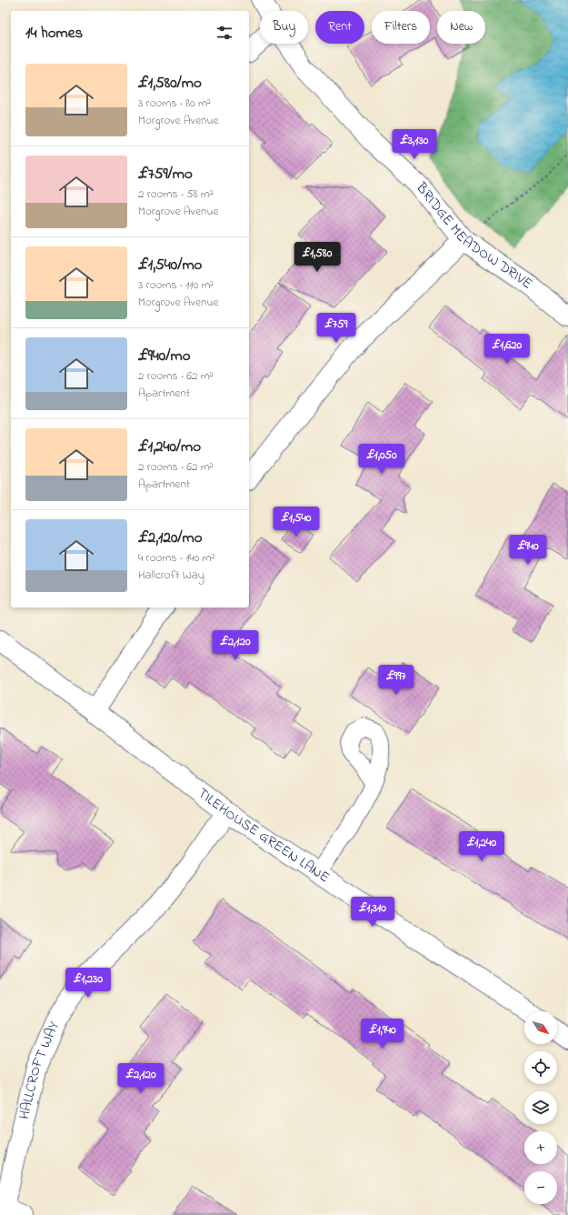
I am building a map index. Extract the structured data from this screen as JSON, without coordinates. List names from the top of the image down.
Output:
{
  "streets": {
    "street": ["BRIDGE MEADOW DRIVE", "TILEHOUSE GREEN LANE", "HALLCROFT WAY"]
  },
  "crossings": [
    ["TILEHOUSE GREEN LANE", "HALLCROFT WAY"]
  ],
  "north": "bottom right",
  "page": {
    "chip": [
      "Buy",
      "Rent",
      "Filters",
      "New"
    ],
    "heading": "14 homes",
    "list": [
      {
        "name": "£1,580/mo",
        "note": "3 rooms · 80 m² · Morgrove Avenue"
      },
      {
        "name": "£759/mo",
        "note": "2 rooms · 58 m² · Morgrove Avenue"
      },
      {
        "name": "£1,540/mo",
        "note": "3 rooms · 110 m² · Morgrove Avenue"
      },
      {
        "name": "£940/mo",
        "note": "2 rooms · 62 m² · Apartment"
      },
      {
        "name": "£1,240/mo",
        "note": "2 rooms · 62 m² · Apartment"
      },
      {
        "name": "£2,120/mo",
        "note": "4 rooms · 140 m² · Hallcroft Way"
      }
    ],
    "price": [
      "£3,130",
      "£1,580",
      "£759",
      "£1,620",
      "£1,050",
      "£1,540",
      "£940",
      "£2,120",
      "£997",
      "£1,240",
      "£1,310",
      "£1,230",
      "£1,940",
      "£2,120"
    ],
    "map_buttons": ["+", "−"]
  }
}
